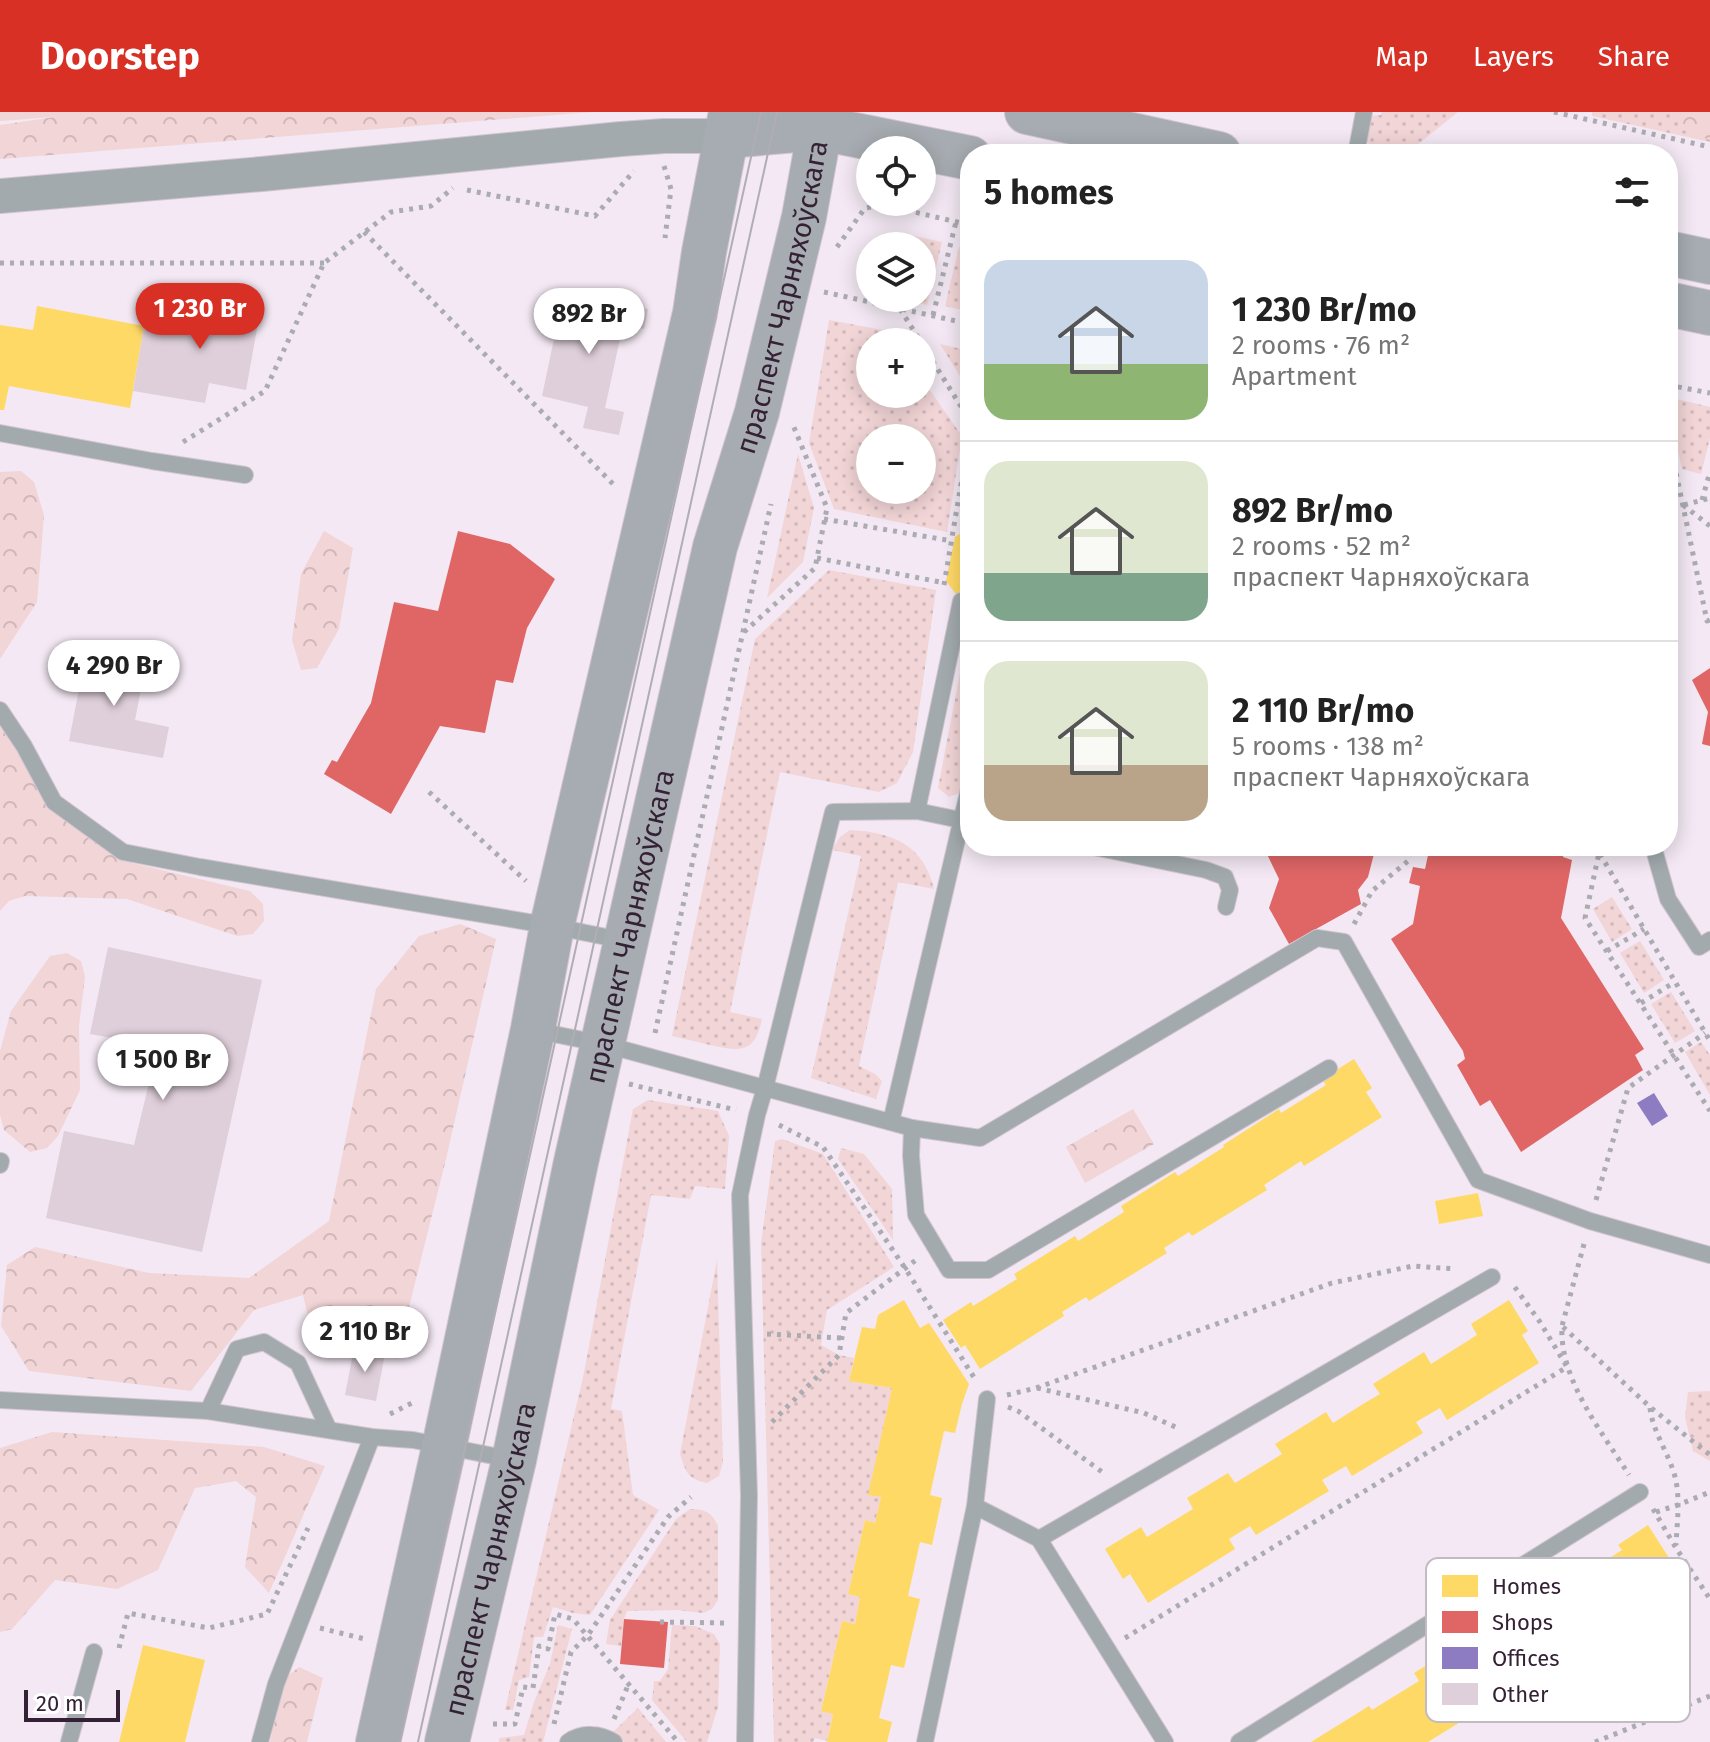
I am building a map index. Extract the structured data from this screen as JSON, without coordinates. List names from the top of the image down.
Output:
{
  "streets": {
    "main road": ["праспект Чарняхоўскага"]
  },
  "legend": [
    "Homes",
    "Shops",
    "Offices",
    "Other"
  ],
  "scale_bar": "20 m",
  "page": {
    "header": "Doorstep",
    "nav": ["Map", "Layers", "Share"],
    "map_buttons": ["+", "−"],
    "heading": "5 homes",
    "list": [
      {
        "name": "1 230 Br/mo",
        "note": "2 rooms · 76 m² · Apartment"
      },
      {
        "name": "892 Br/mo",
        "note": "2 rooms · 52 m² · праспект Чарняхоўскага"
      },
      {
        "name": "2 110 Br/mo",
        "note": "5 rooms · 138 m² · праспект Чарняхоўскага"
      }
    ],
    "price": [
      "1 230 Br",
      "892 Br",
      "4 290 Br",
      "1 500 Br",
      "2 110 Br"
    ],
    "scale": "20 m"
  }
}
